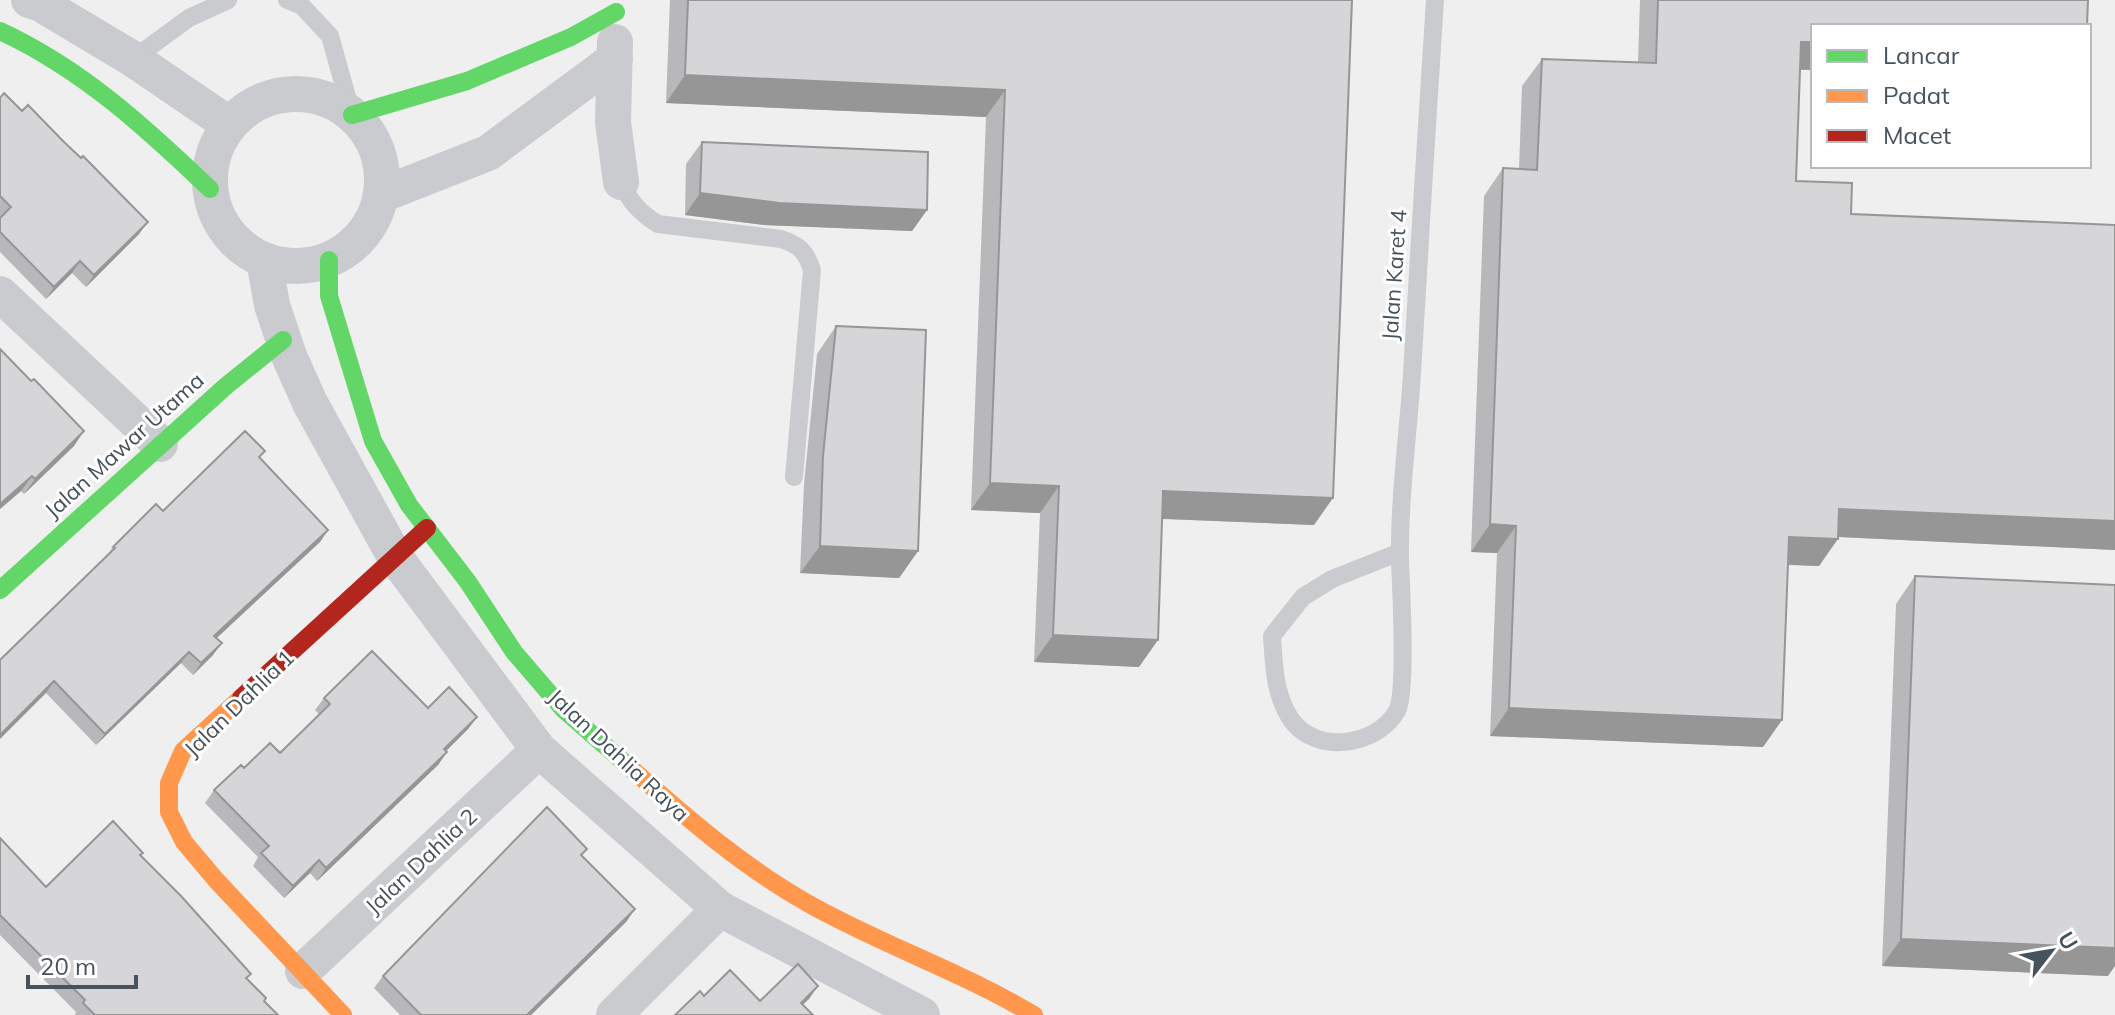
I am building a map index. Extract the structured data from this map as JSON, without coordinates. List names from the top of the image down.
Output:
{
  "streets": {
    "street": [
      "Jalan Mawar Utama",
      "Jalan Dahlia 1",
      "Jalan Dahlia Raya",
      "Jalan Dahlia 2"
    ],
    "lane": ["Jalan Karet 4"]
  },
  "crossings": [
    ["Jalan Mawar Utama", "Jalan Dahlia Raya"],
    ["Jalan Dahlia 1", "Jalan Dahlia Raya"],
    ["Jalan Dahlia 1", "Jalan Dahlia 2"],
    ["Jalan Dahlia Raya", "Jalan Dahlia 2"]
  ],
  "legend": ["Lancar", "Padat", "Macet"],
  "scale_bar": "20 m",
  "north": "top right"
}
